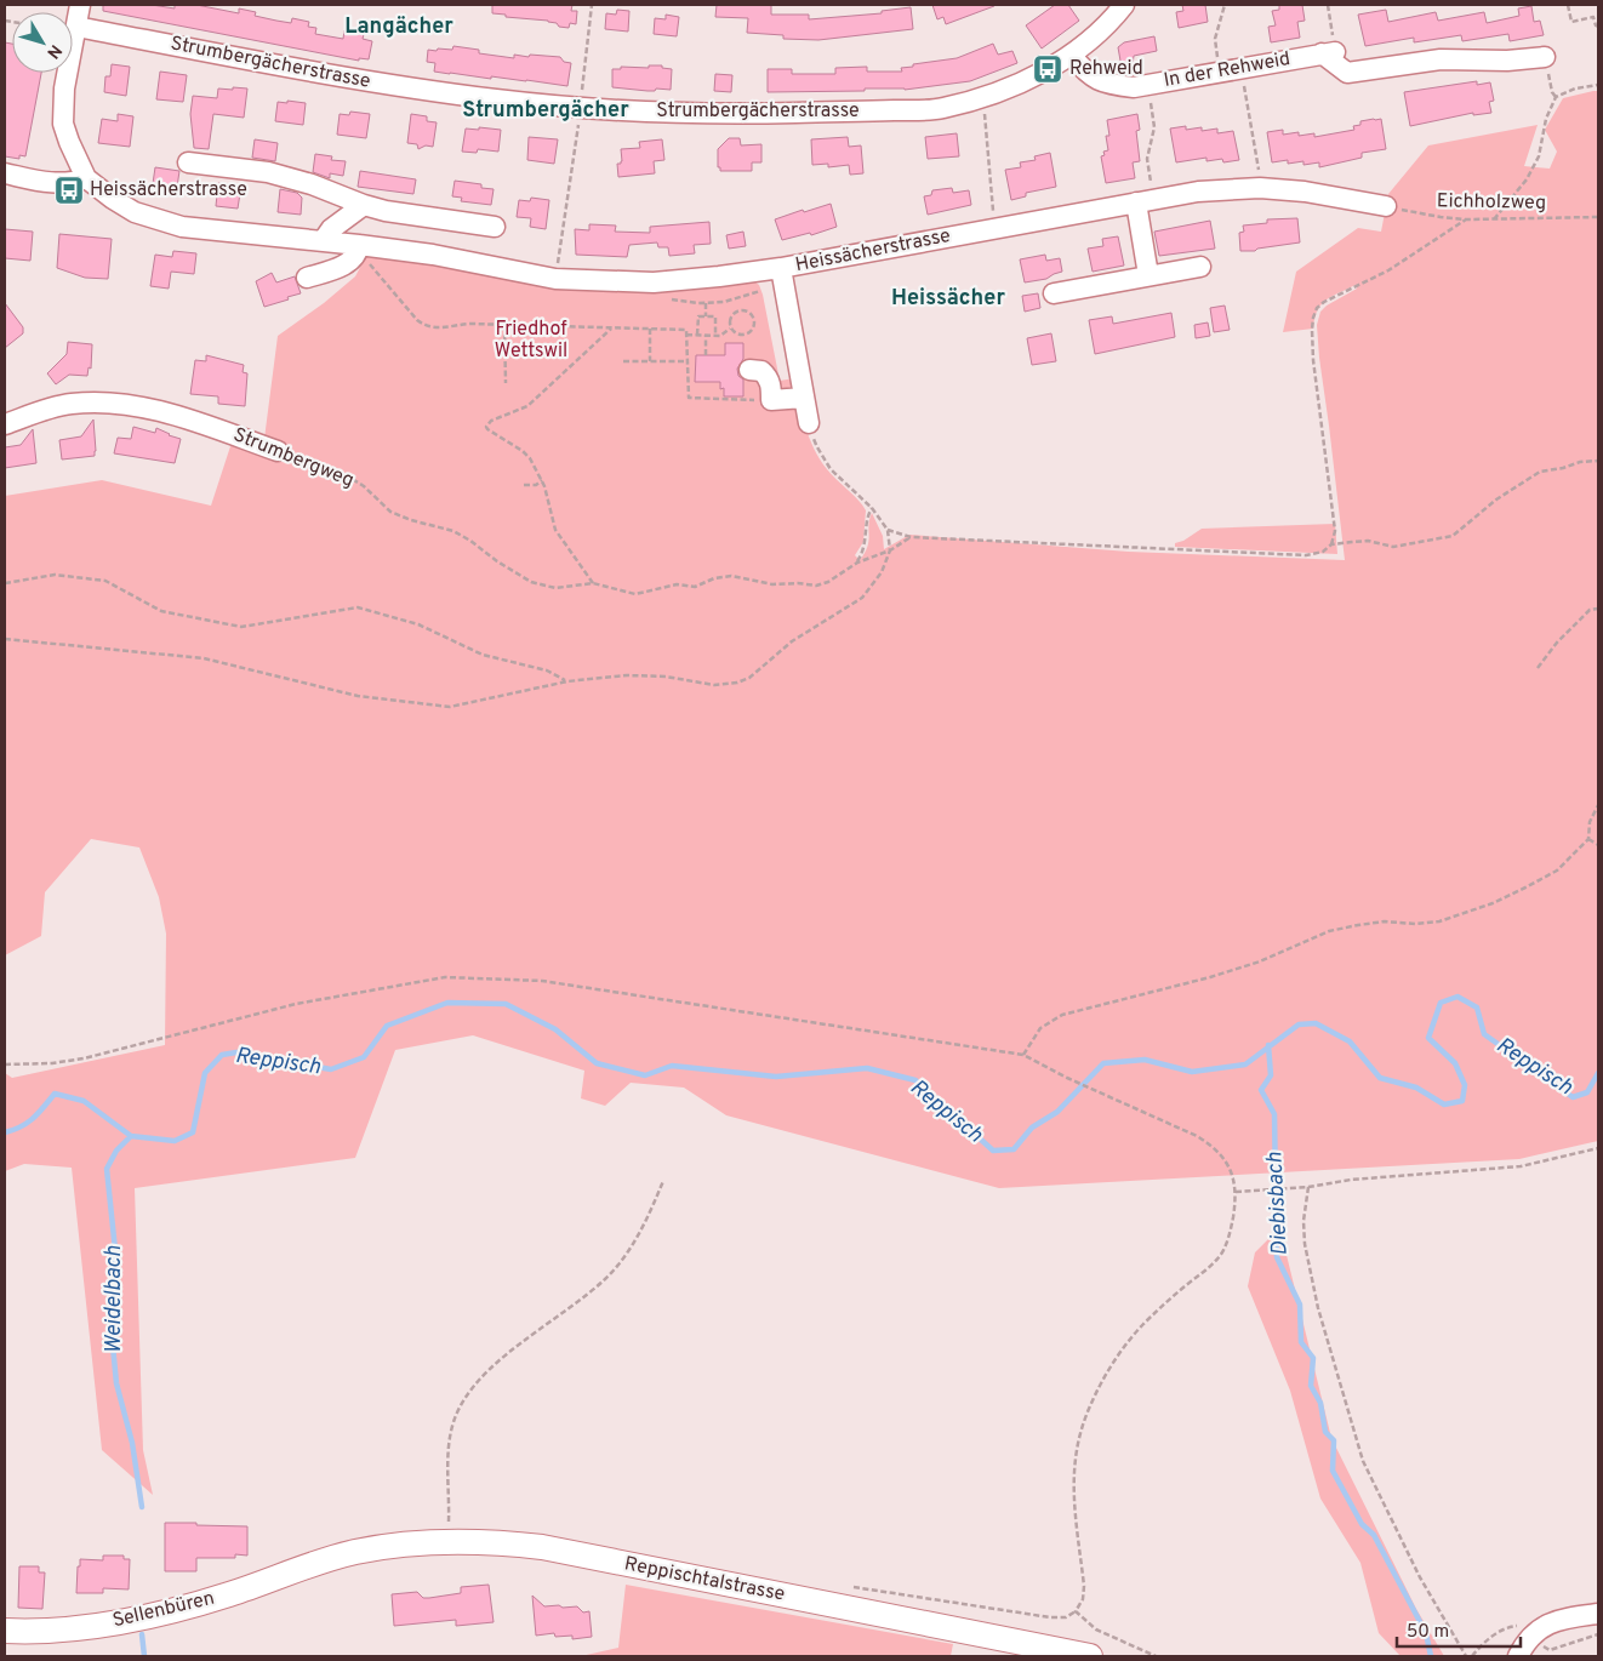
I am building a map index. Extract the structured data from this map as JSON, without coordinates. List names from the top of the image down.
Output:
{
  "streets": {
    "main road": ["Reppischtalstrasse", "Sellenbüren"],
    "street": [
      "Strumbergächerstrasse",
      "In der Rehweid",
      "Heissächerstrasse",
      "Strumbergweg"
    ],
    "path": ["Eichholzweg"]
  },
  "crossings": [
    ["Strumbergächerstrasse", "In der Rehweid"],
    ["Strumbergächerstrasse", "Heissächerstrasse"],
    ["Eichholzweg", "Heissächerstrasse"],
    ["Reppischtalstrasse", "Sellenbüren"]
  ],
  "districts": ["Langächer", "Strumbergächer", "Heissächer"],
  "water": ["Reppisch", "Diebisbach", "Weidelbach"],
  "parks": ["Friedhof Wettswil"],
  "places": {
    "bus stop": ["Rehweid", "Heissächerstrasse"]
  },
  "scale_bar": "50 m",
  "north": "bottom right"
}
